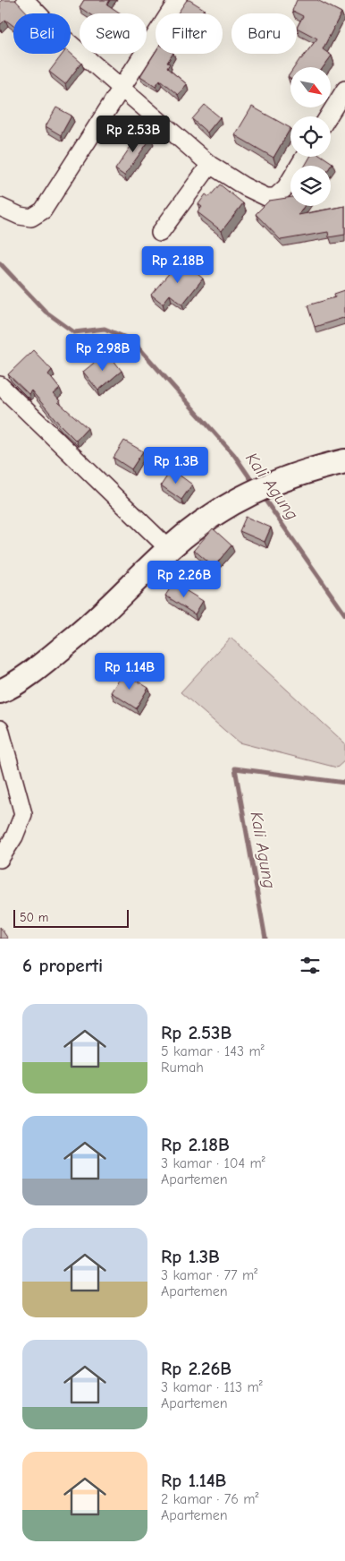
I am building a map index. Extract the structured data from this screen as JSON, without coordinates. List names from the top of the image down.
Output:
{
  "water": ["Kali Agung"],
  "scale_bar": "50 m",
  "north": "bottom right",
  "page": {
    "chip": [
      "Beli",
      "Sewa",
      "Filter",
      "Baru"
    ],
    "price": [
      "Rp 2.53B",
      "Rp 2.18B",
      "Rp 2.98B",
      "Rp 1.3B",
      "Rp 2.26B",
      "Rp 1.14B"
    ],
    "scale": "50 m",
    "heading": "6 properti",
    "list": [
      {
        "name": "Rp 2.53B",
        "note": "5 kamar · 143 m² · Rumah"
      },
      {
        "name": "Rp 2.18B",
        "note": "3 kamar · 104 m² · Apartemen"
      },
      {
        "name": "Rp 1.3B",
        "note": "3 kamar · 77 m² · Apartemen"
      },
      {
        "name": "Rp 2.26B",
        "note": "3 kamar · 113 m² · Apartemen"
      },
      {
        "name": "Rp 1.14B",
        "note": "2 kamar · 76 m² · Apartemen"
      }
    ]
  }
}
